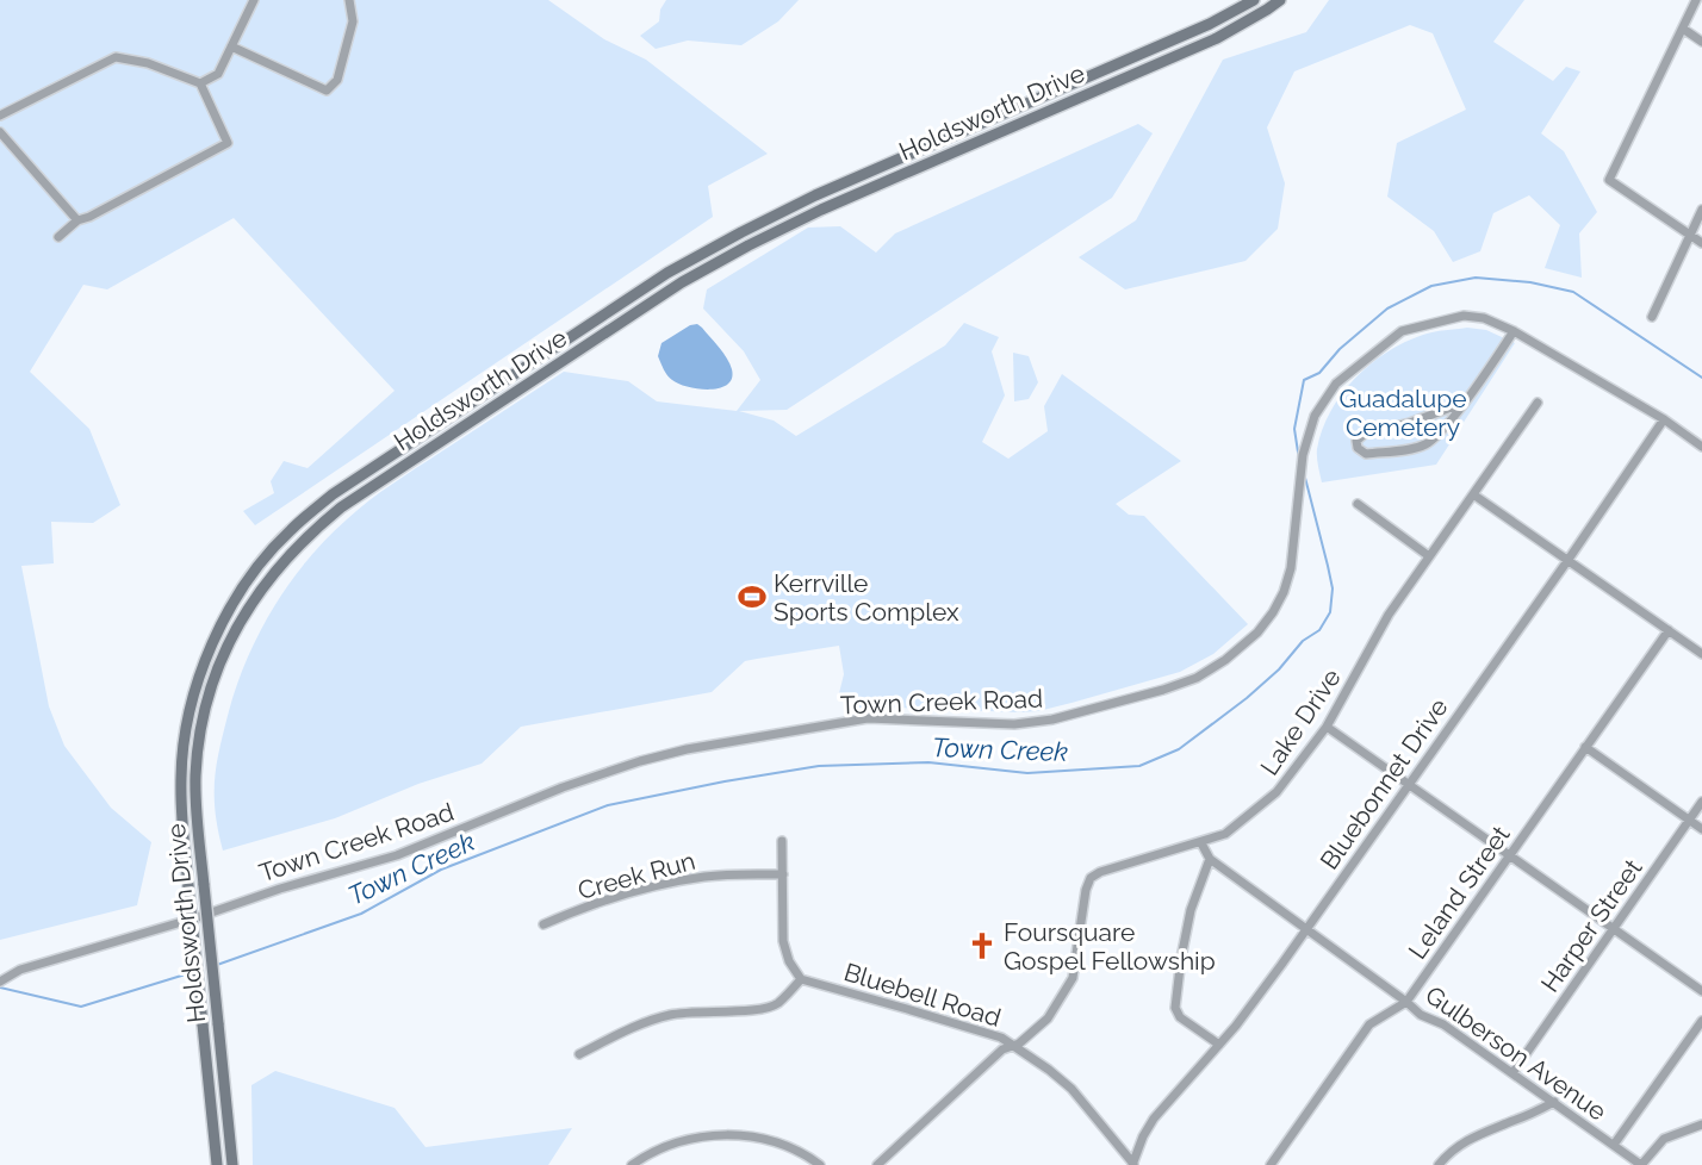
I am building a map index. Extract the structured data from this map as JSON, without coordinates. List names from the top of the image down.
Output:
{
  "streets": {
    "main road": ["Holdsworth Drive"],
    "street": [
      "Town Creek Road",
      "Lake Drive",
      "Bluebonnet Drive",
      "Creek Run",
      "Leland Street",
      "Harper Street",
      "Bluebell Road",
      "Gulberson Avenue"
    ]
  },
  "crossings": [
    ["Town Creek Road", "Bluebonnet Drive"],
    ["Lake Drive", "Bluebell Road"],
    ["Lake Drive", "Gulberson Avenue"],
    ["Bluebonnet Drive", "Bluebell Road"],
    ["Bluebonnet Drive", "Gulberson Avenue"],
    ["Leland Street", "Gulberson Avenue"],
    ["Harper Street", "Gulberson Avenue"]
  ],
  "water": ["Town Creek"],
  "parks": ["Guadalupe Cemetery"],
  "places": {
    "sports": ["Kerrville Sports Complex"],
    "church": ["Foursquare Gospel Fellowship"]
  }
}
